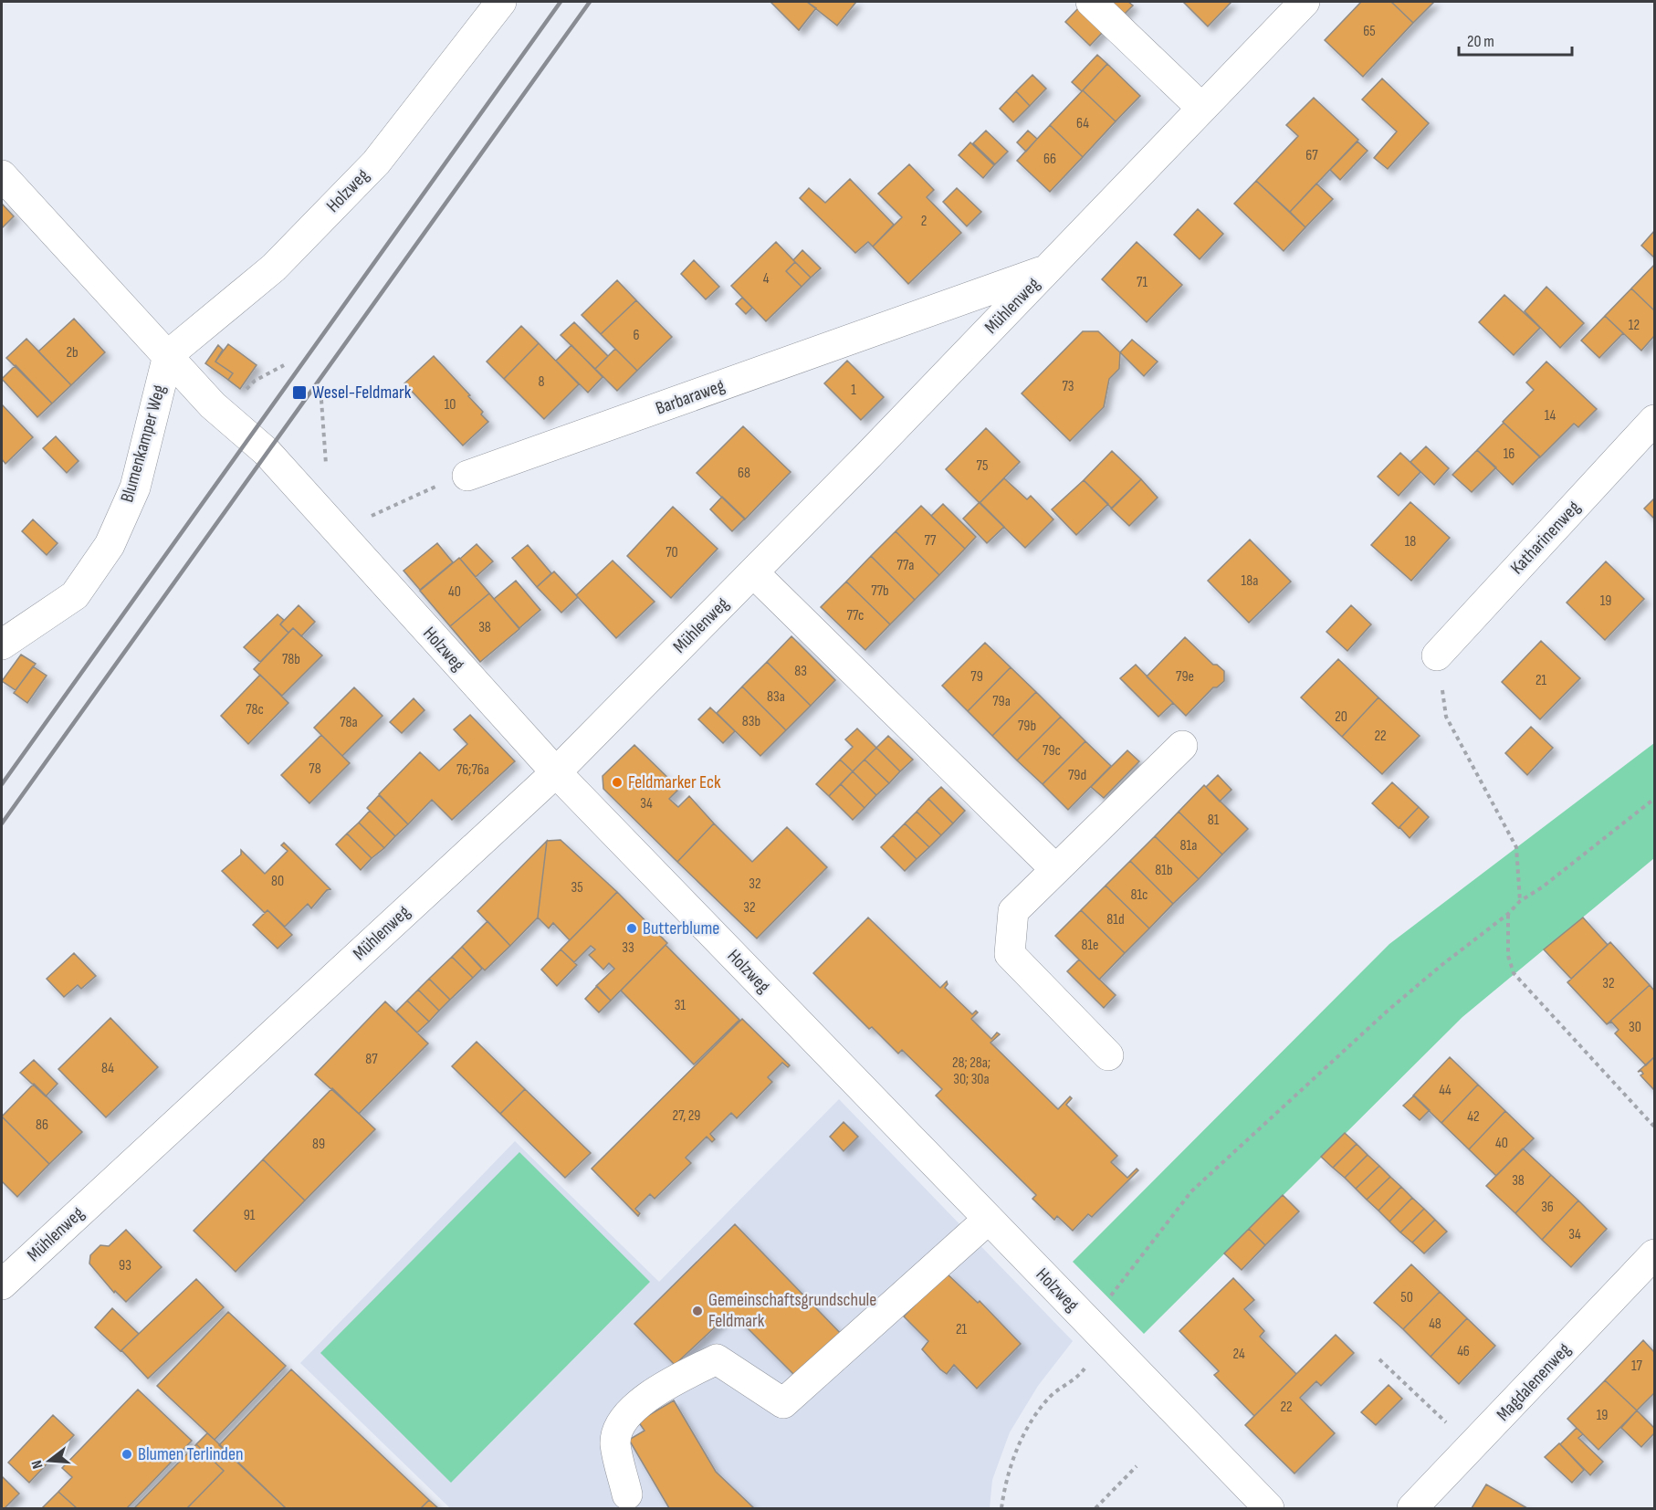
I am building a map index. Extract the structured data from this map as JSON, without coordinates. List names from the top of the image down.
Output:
{
  "streets": {
    "street": [
      "Holzweg",
      "Mühlenweg",
      "Barbaraweg",
      "Blumenkamper Weg",
      "Katharinenweg",
      "Magdalenenweg"
    ]
  },
  "crossings": [
    ["Holzweg", "Mühlenweg"],
    ["Holzweg", "Blumenkamper Weg"],
    ["Mühlenweg", "Barbaraweg"]
  ],
  "places": {
    "transit": ["Wesel-Feldmark"],
    "other": [
      "Feldmarker Eck",
      "Butterblume",
      "Gemeinschaftsgrundschule Feldmark",
      "Blumen Terlinden"
    ]
  },
  "house_numbers": [
    "65",
    "64",
    "67",
    "66",
    "2",
    "4",
    "71",
    "12",
    "6",
    "2b",
    "8",
    "73",
    "1",
    "10",
    "14",
    "16",
    "75",
    "68",
    "77",
    "18",
    "70",
    "77a",
    "18a",
    "77b",
    "40",
    "19",
    "77c",
    "38",
    "78b",
    "83",
    "79",
    "79e",
    "21",
    "83a",
    "79a",
    "78c",
    "20",
    "83b",
    "78a",
    "79b",
    "22",
    "79c",
    "78",
    "76;76a",
    "79d",
    "34",
    "81",
    "81a",
    "81b",
    "80",
    "32",
    "35",
    "81c",
    "32",
    "81d",
    "81e",
    "33",
    "32",
    "31",
    "30",
    "87",
    "28; 28a; 30; 30a",
    "84",
    "44",
    "27, 29",
    "42",
    "86",
    "40",
    "89",
    "38",
    "36",
    "91",
    "34",
    "93",
    "50",
    "48",
    "21",
    "46",
    "24",
    "17",
    "22",
    "19"
  ],
  "scale_bar": "20 m",
  "north": "left"
}
